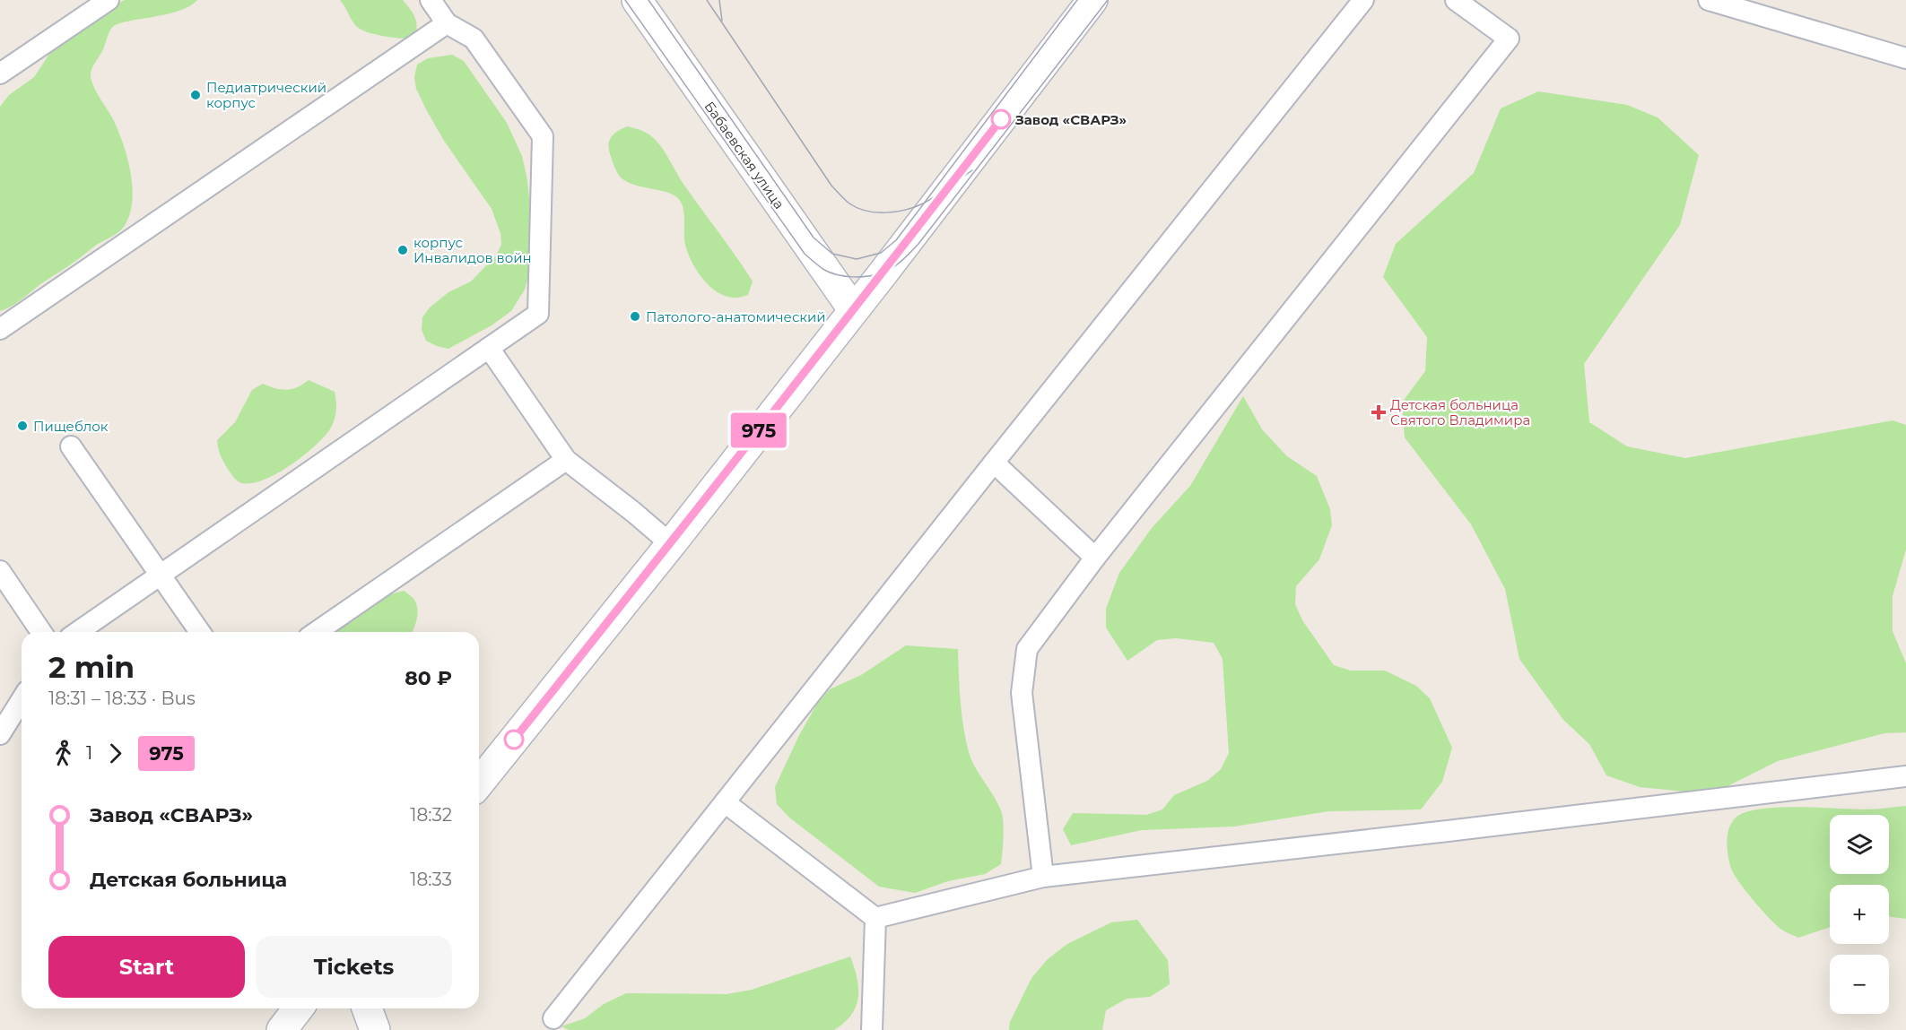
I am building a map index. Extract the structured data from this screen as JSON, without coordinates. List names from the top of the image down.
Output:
{
  "streets": {
    "street": ["Бабаевская улица"]
  },
  "places": {
    "other": [
      "Педиатрический корпус",
      "Завод «СВАРЗ»",
      "корпус Инвалидов войн",
      "Патолого-анатомический",
      "Пищеблок"
    ],
    "health": ["Детская больница Святого Владимира"]
  },
  "lines": ["bus line 975"],
  "page": {
    "on_map": "975",
    "heading": ["2 min", "18:31 – 18:33 · Bus", "80 ₽"],
    "legs": ["1", "975"],
    "list": [
      {
        "name": "Завод «СВАРЗ»",
        "value": "18:32"
      },
      {
        "name": "Детская больница",
        "value": "18:33"
      }
    ],
    "map_buttons": ["+", "−"],
    "buttons": ["Start", "Tickets"]
  }
}
